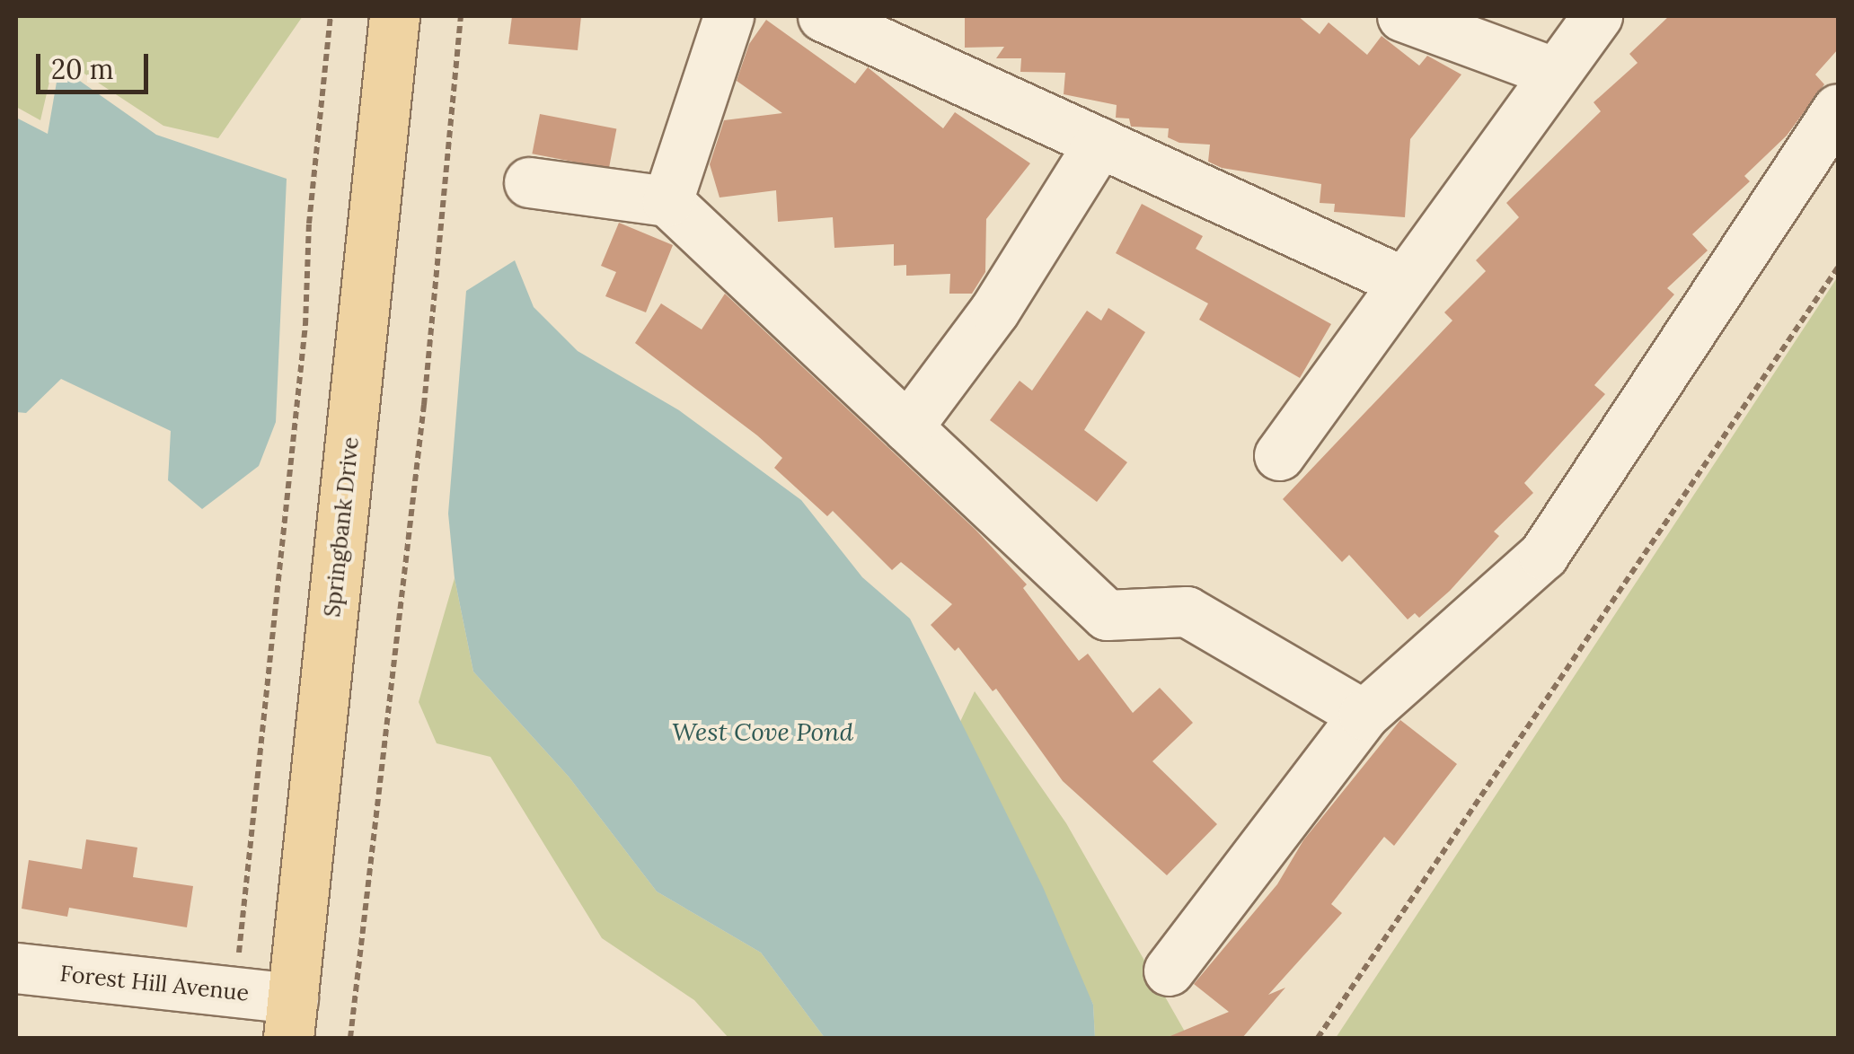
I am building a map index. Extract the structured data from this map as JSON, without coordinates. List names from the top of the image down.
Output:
{
  "streets": {
    "main road": ["Springbank Drive"],
    "street": ["Forest Hill Avenue"]
  },
  "crossings": [
    ["Springbank Drive", "Forest Hill Avenue"]
  ],
  "water": ["West Cove Pond"],
  "scale_bar": "20 m"
}
